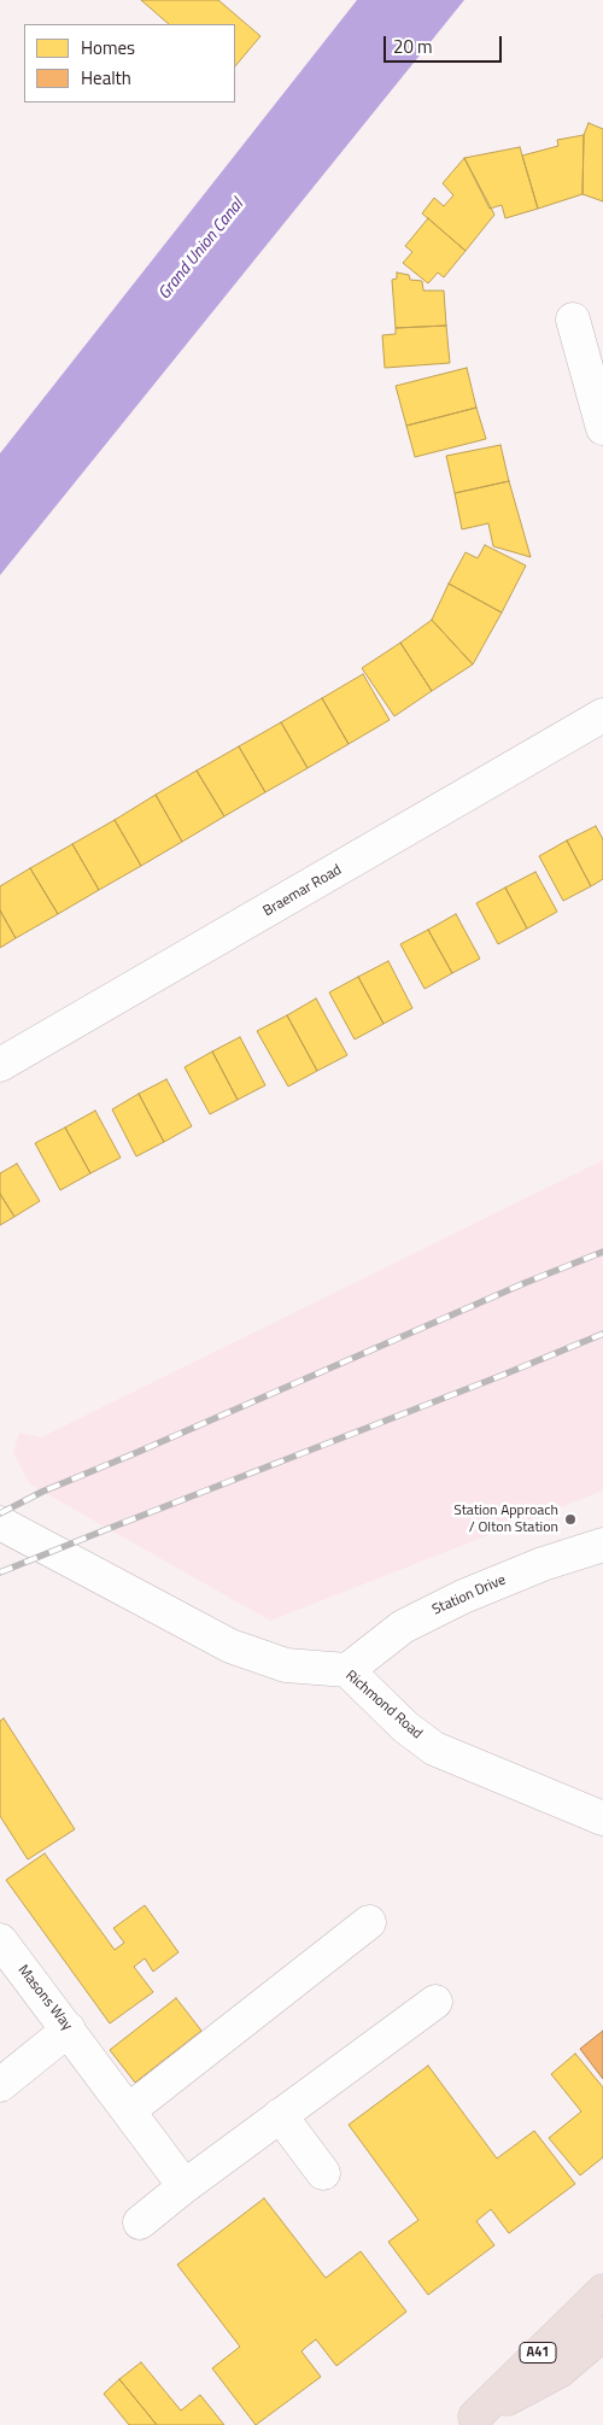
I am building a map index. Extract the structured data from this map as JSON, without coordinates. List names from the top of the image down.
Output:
{
  "streets": {
    "highway": ["A41"],
    "street": [
      "Braemar Road",
      "Station Drive",
      "Richmond Road",
      "Masons Way"
    ]
  },
  "crossings": [
    ["Station Drive", "Richmond Road"]
  ],
  "water": ["Grand Union Canal"],
  "places": ["Station Approach / Olton Station"],
  "legend": ["Homes", "Health"],
  "scale_bar": "20 m"
}
